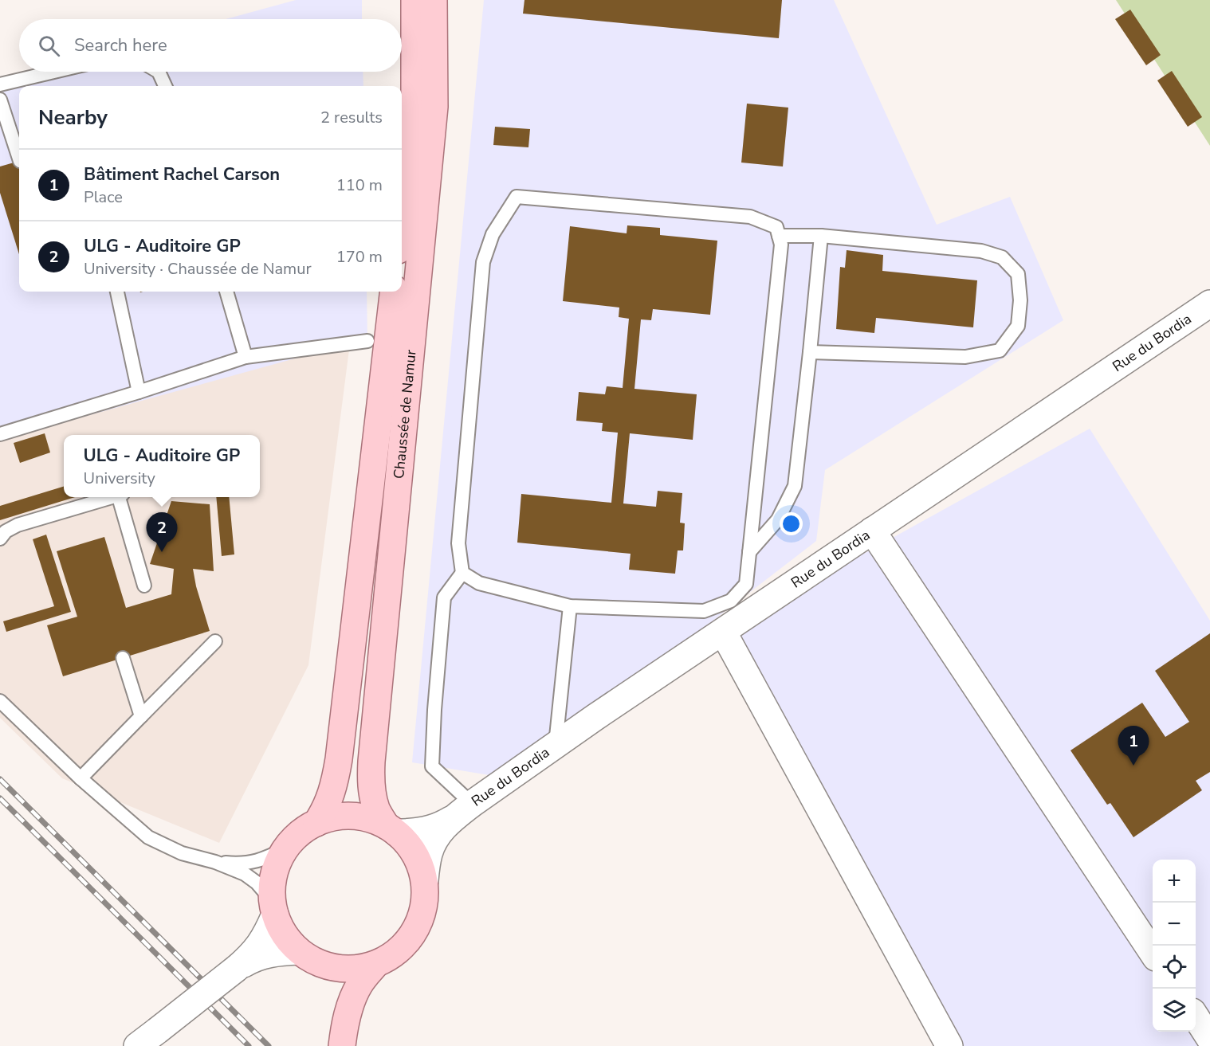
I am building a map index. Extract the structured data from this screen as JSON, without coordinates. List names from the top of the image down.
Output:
{
  "streets": {
    "main road": ["Chaussée de Namur"],
    "street": ["Rue du Bordia"]
  },
  "crossings": [
    ["Rue du Bordia", "Chaussée de Namur"]
  ],
  "page": {
    "search": "Search here",
    "heading": ["Nearby", "2 results"],
    "list": [
      {
        "mark": "1",
        "name": "Bâtiment Rachel Carson",
        "note": "Place",
        "value": "110 m"
      },
      {
        "mark": "2",
        "name": "ULG - Auditoire GP",
        "note": "University · Chaussée de Namur",
        "value": "170 m"
      }
    ],
    "popup": ["ULG - Auditoire GP", "University"],
    "pins": ["2", "1"],
    "map_buttons": ["+", "−"]
  }
}
